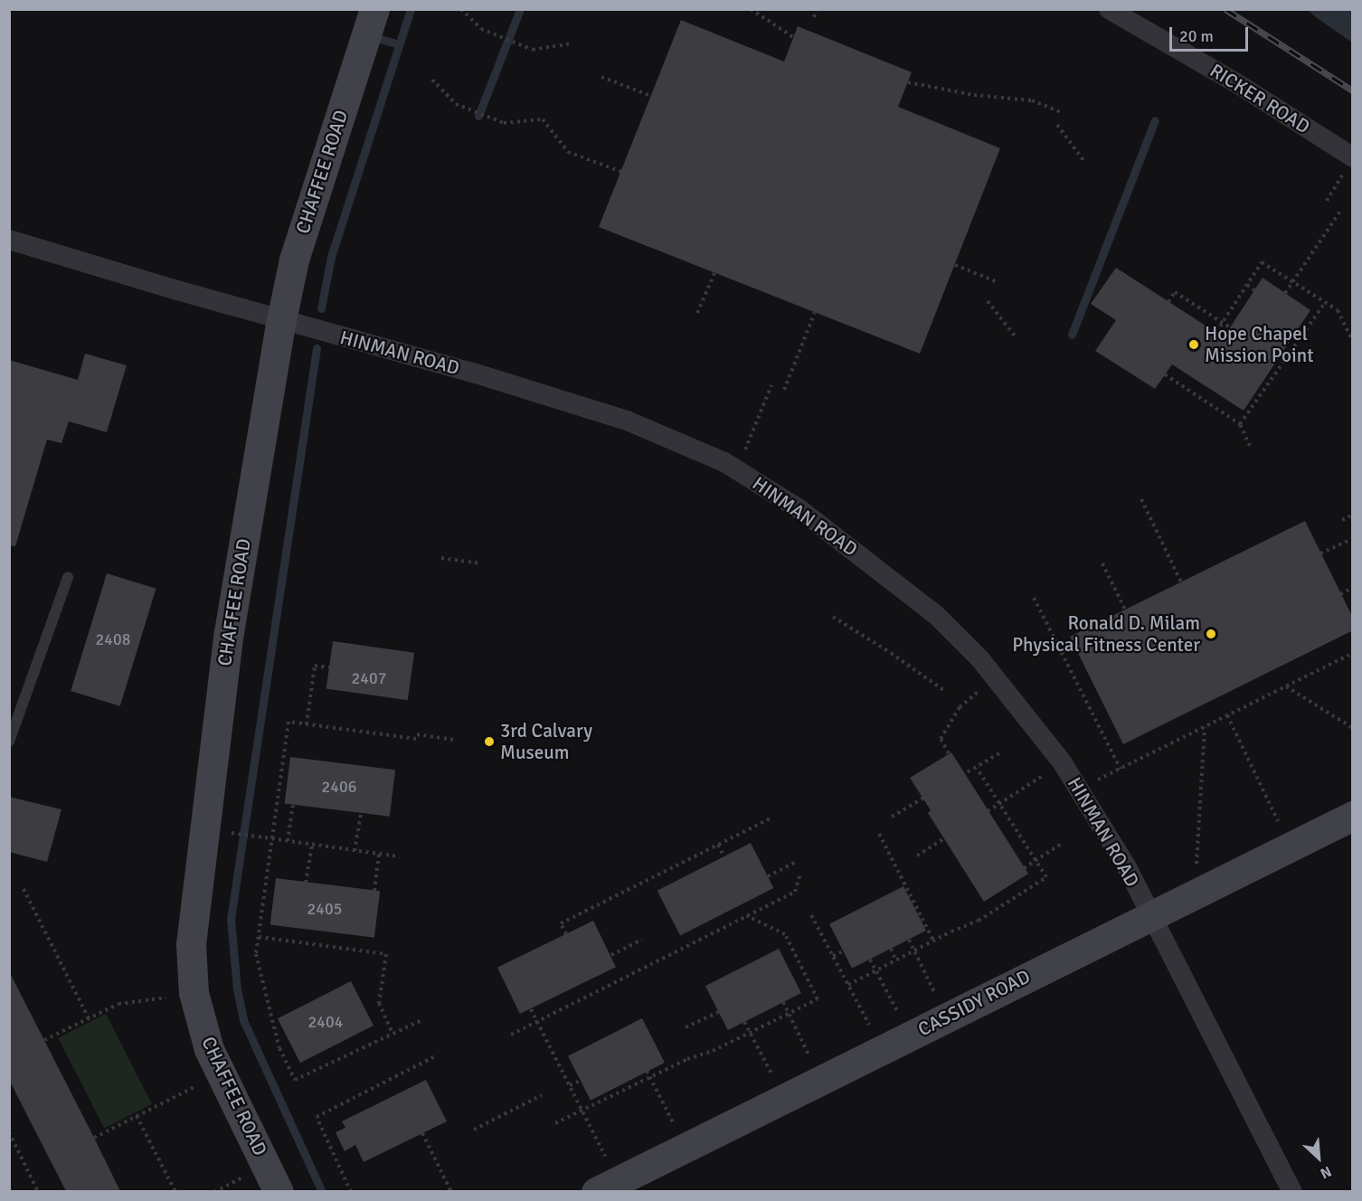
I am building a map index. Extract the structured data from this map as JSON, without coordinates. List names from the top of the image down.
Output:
{
  "streets": {
    "street": [
      "RICKER ROAD",
      "CHAFFEE ROAD",
      "HINMAN ROAD",
      "CASSIDY ROAD"
    ]
  },
  "crossings": [
    ["CHAFFEE ROAD", "HINMAN ROAD"],
    ["HINMAN ROAD", "CASSIDY ROAD"]
  ],
  "places": ["Hope Chapel Mission Point", "Ronald D. Milam Physical Fitness Center", "3rd Calvary Museum"],
  "house_numbers": [
    "2408",
    "2407",
    "2406",
    "2405",
    "2404"
  ],
  "scale_bar": "20 m",
  "north": "bottom right"
}
